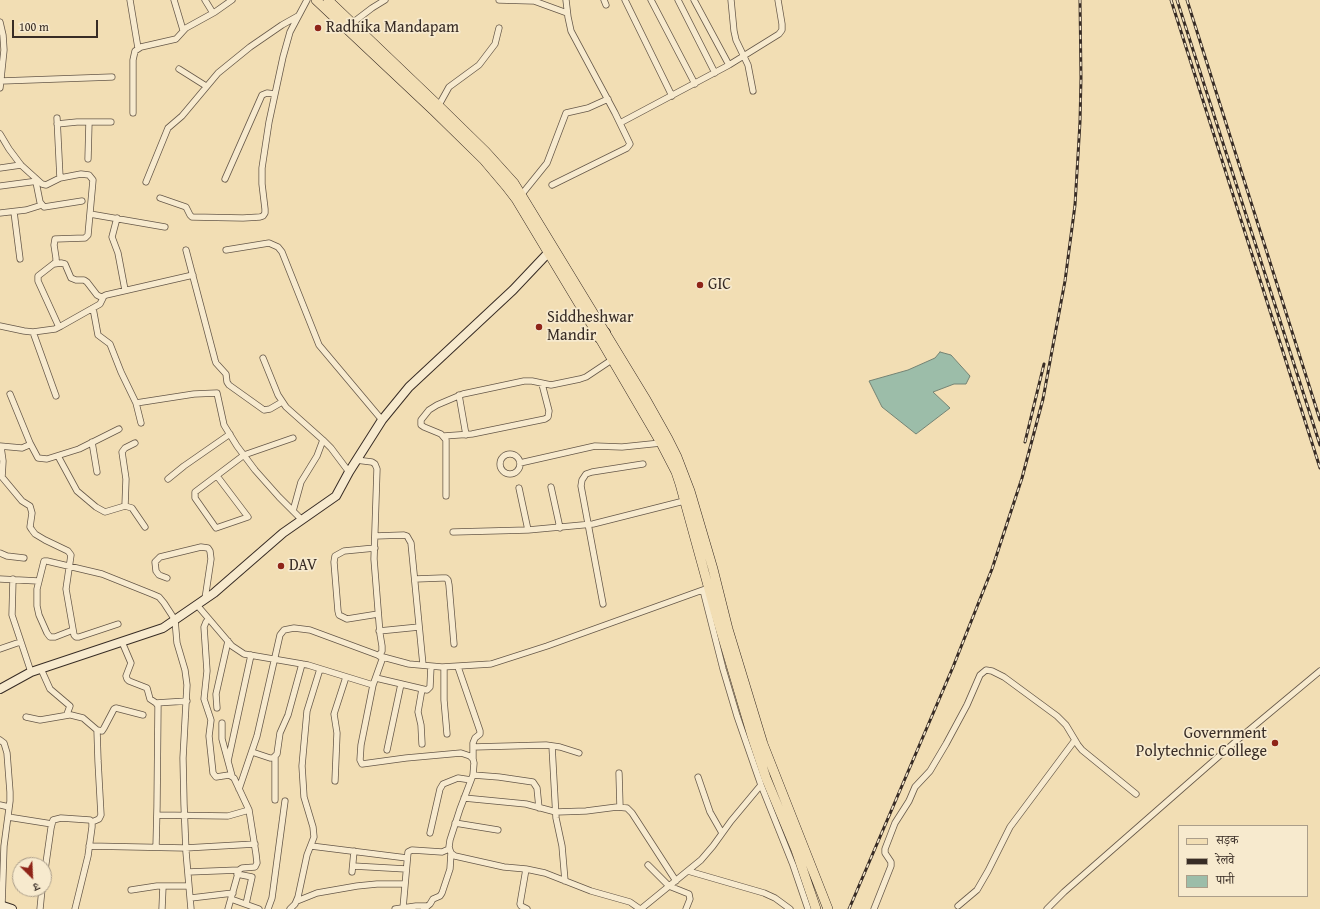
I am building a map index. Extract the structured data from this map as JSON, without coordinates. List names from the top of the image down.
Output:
{
  "places": [
    "Radhika Mandapam",
    "GIC",
    "Siddheshwar Mandir",
    "DAV",
    "Government Polytechnic College"
  ],
  "legend": ["सड़क", "रेलवे", "पानी"],
  "scale_bar": "100 m",
  "north": "bottom right"
}
